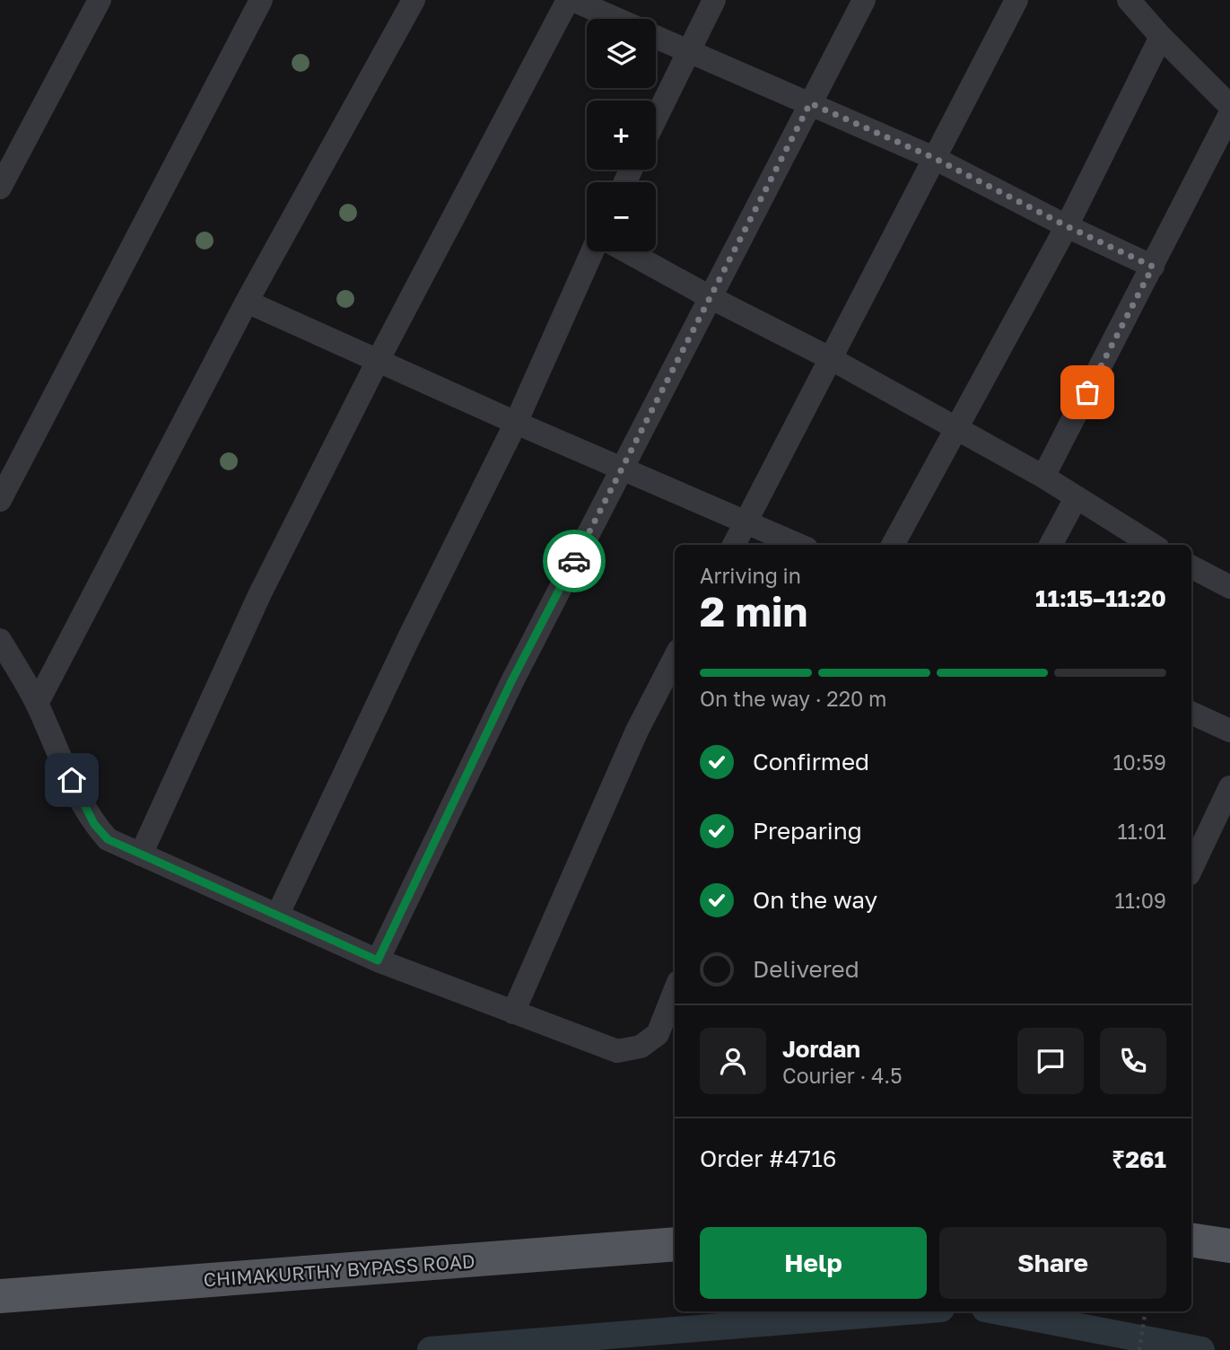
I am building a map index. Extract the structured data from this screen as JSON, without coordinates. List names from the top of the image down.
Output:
{
  "streets": {
    "main road": ["CHIMAKURTHY BYPASS ROAD"]
  },
  "page": {
    "map_buttons": ["+", "−"],
    "heading": ["2 min", "Arriving in", "11:15–11:20"],
    "panel": [
      "Jordan",
      "Courier · 4.5",
      "Order #4716",
      "₹261"
    ],
    "bar": "On the way · 220 m",
    "list": [
      ["Confirmed", "10:59"],
      ["Preparing", "11:01"],
      ["On the way", "11:09"],
      "Delivered"
    ],
    "buttons": ["Help", "Share"]
  }
}
